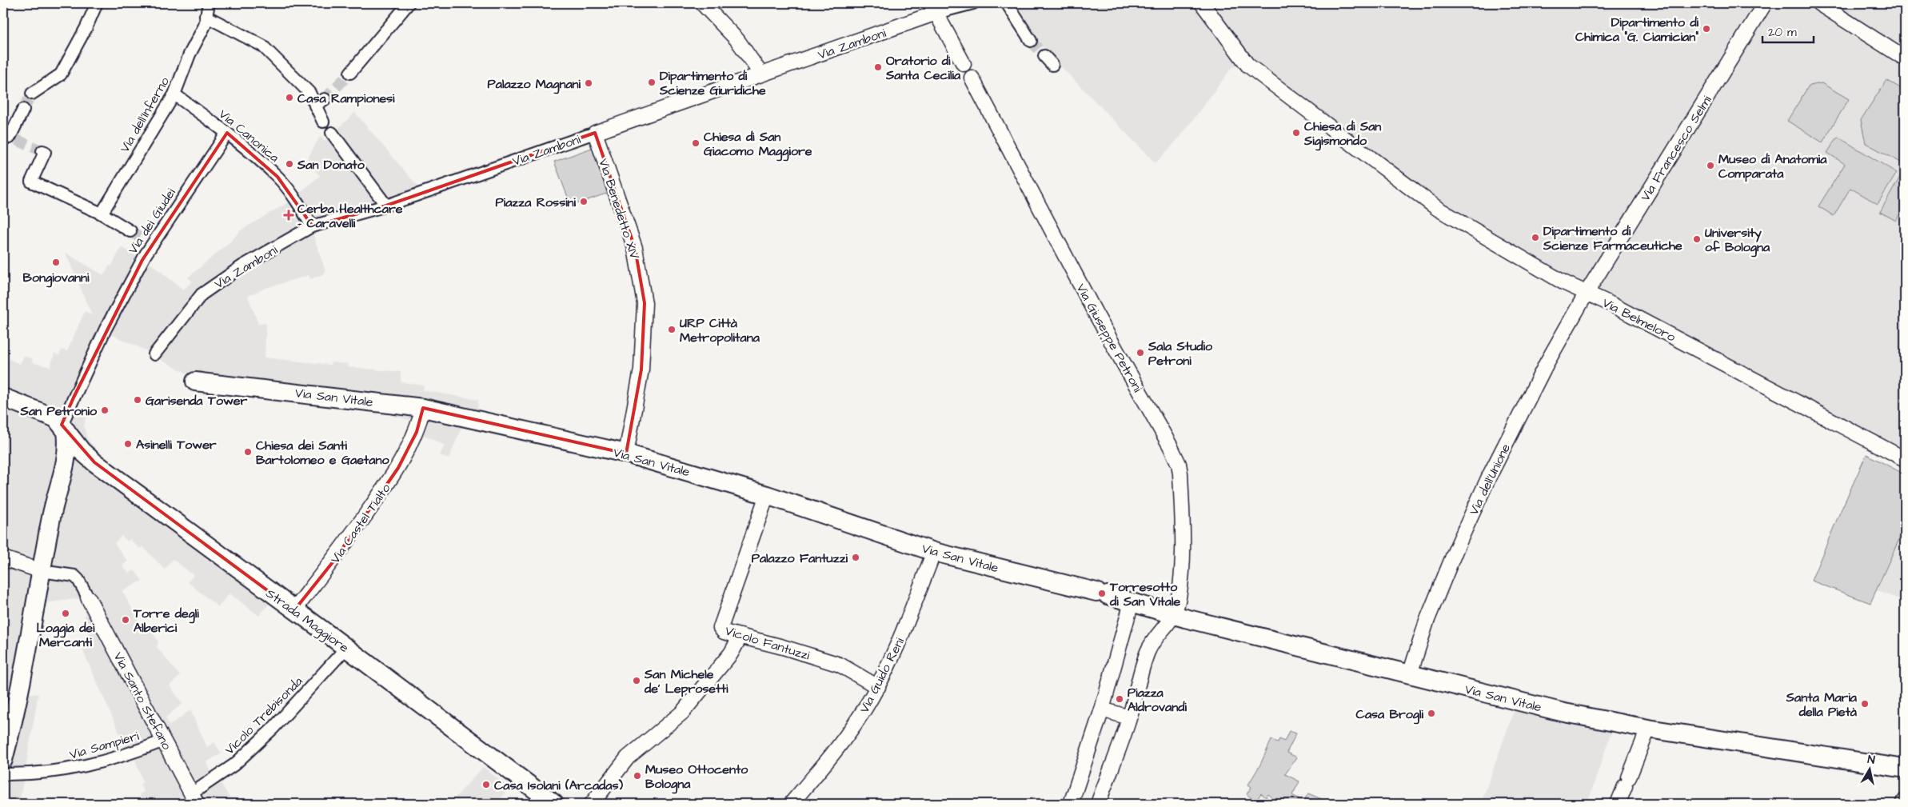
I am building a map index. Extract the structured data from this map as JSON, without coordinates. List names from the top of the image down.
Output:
{
  "streets": {
    "street": [
      "Via Zamboni",
      "Via dell'Inferno",
      "Via Canonica",
      "Via Francesco Selmi",
      "Via Benedetto XIV",
      "Via dei Giudei",
      "Via Belmeloro",
      "Via Giuseppe Petroni",
      "Via San Vitale",
      "Via dell'Unione",
      "Via Castel Tialto",
      "Strada Maggiore",
      "Vicolo Fantuzzi",
      "Via Guido Reni",
      "Via Santo Stefano",
      "Vicolo Trebisonda",
      "Via Sampieri"
    ]
  },
  "crossings": [
    ["Via Zamboni", "Via Canonica"],
    ["Via Zamboni", "Via Benedetto XIV"],
    ["Via dell'Inferno", "Via Canonica"],
    ["Via Canonica", "Via dei Giudei"],
    ["Via Francesco Selmi", "Via Belmeloro"],
    ["Via Francesco Selmi", "Via dell'Unione"],
    ["Via Benedetto XIV", "Via San Vitale"],
    ["Via dei Giudei", "Strada Maggiore"],
    ["Via Belmeloro", "Via dell'Unione"],
    ["Via Giuseppe Petroni", "Via San Vitale"],
    ["Via San Vitale", "Via dell'Unione"],
    ["Via San Vitale", "Via Castel Tialto"],
    ["Via San Vitale", "Vicolo Fantuzzi"],
    ["Via San Vitale", "Via Guido Reni"],
    ["Via Castel Tialto", "Strada Maggiore"],
    ["Strada Maggiore", "Vicolo Trebisonda"],
    ["Vicolo Fantuzzi", "Via Guido Reni"],
    ["Via Santo Stefano", "Vicolo Trebisonda"],
    ["Via Santo Stefano", "Via Sampieri"]
  ],
  "places": {
    "other": [
      "Dipartimento di Chimica \"G. Ciamician\"",
      "Oratorio di Santa Cecilia",
      "Dipartimento di Scienze Giuridiche",
      "Palazzo Magnani",
      "Casa Rampionesi",
      "Chiesa di San Sigismondo",
      "Chiesa di San Giacomo Maggiore",
      "San Donato",
      "Museo di Anatomia Comparata",
      "Piazza Rossini",
      "Dipartimento di Scienze Farmaceutiche",
      "University of Bologna",
      "Bongiovanni",
      "URP Città Metropolitana",
      "Sala Studio Petroni",
      "Garisenda Tower",
      "San Petronio",
      "Asinelli Tower",
      "Chiesa dei Santi Bartolomeo e Gaetano",
      "Palazzo Fantuzzi",
      "Torresotto di San Vitale",
      "Loggia dei Mercanti",
      "Torre degli Alberici",
      "San Michele de' Leprosetti",
      "Piazza Aldrovandi",
      "Santa Maria della Pietà",
      "Casa Brogli",
      "Museo Ottocento Bologna",
      "Casa Isolani (Arcadas)"
    ],
    "health": ["Cerba Healthcare - Caravelli"]
  },
  "scale_bar": "20 m",
  "north": "top"
}
